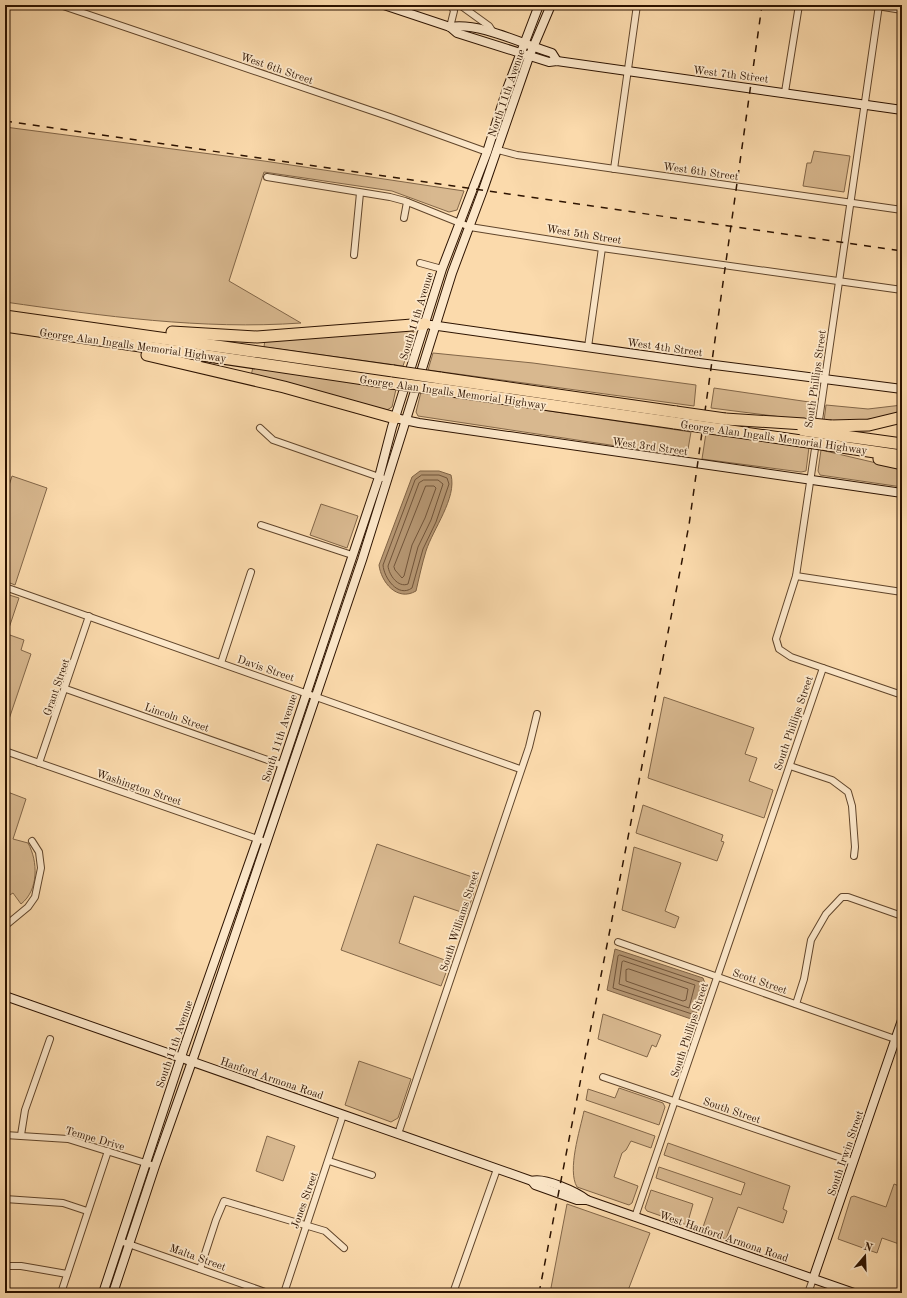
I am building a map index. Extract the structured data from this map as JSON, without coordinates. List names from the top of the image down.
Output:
{
  "streets": {
    "highway": ["George Alan Ingalls Memorial Highway"],
    "main road": [
      "West 7th Street",
      "North 11th Avenue",
      "South 11th Avenue",
      "West 4th Street",
      "West 3rd Street",
      "Hanford Armona Road",
      "South Irwin Street",
      "West Hanford Armona Road"
    ],
    "street": [
      "West 6th Street",
      "West 5th Street",
      "South Phillips Street",
      "Davis Street",
      "Grant Street",
      "Lincoln Street",
      "Washington Street",
      "South Williams Street",
      "Scott Street",
      "South Street",
      "Tempe Drive",
      "Jones Street",
      "Malta Street"
    ]
  },
  "crossings": [
    ["West 6th Street", "North 11th Avenue"],
    ["West 6th Street", "South Phillips Street"],
    ["West 7th Street", "North 11th Avenue"],
    ["West 7th Street", "South Phillips Street"],
    ["North 11th Avenue", "South 11th Avenue"],
    ["West 5th Street", "South 11th Avenue"],
    ["West 5th Street", "South Phillips Street"],
    ["South 11th Avenue", "West 4th Street"],
    ["South 11th Avenue", "West 3rd Street"],
    ["South 11th Avenue", "Davis Street"],
    ["South 11th Avenue", "Lincoln Street"],
    ["South 11th Avenue", "Washington Street"],
    ["South 11th Avenue", "Hanford Armona Road"],
    ["South 11th Avenue", "Tempe Drive"],
    ["South 11th Avenue", "Malta Street"],
    ["West 4th Street", "South Phillips Street"],
    ["South Phillips Street", "West 3rd Street"],
    ["South Phillips Street", "Scott Street"],
    ["South Phillips Street", "South Street"],
    ["South Phillips Street", "West Hanford Armona Road"],
    ["Davis Street", "Grant Street"],
    ["Davis Street", "South Williams Street"],
    ["Grant Street", "Lincoln Street"],
    ["Grant Street", "Washington Street"],
    ["South Williams Street", "Hanford Armona Road"],
    ["Scott Street", "South Irwin Street"],
    ["Hanford Armona Road", "Jones Street"],
    ["Hanford Armona Road", "West Hanford Armona Road"],
    ["South Street", "South Irwin Street"],
    ["South Irwin Street", "West Hanford Armona Road"]
  ],
  "north": "top"
}
